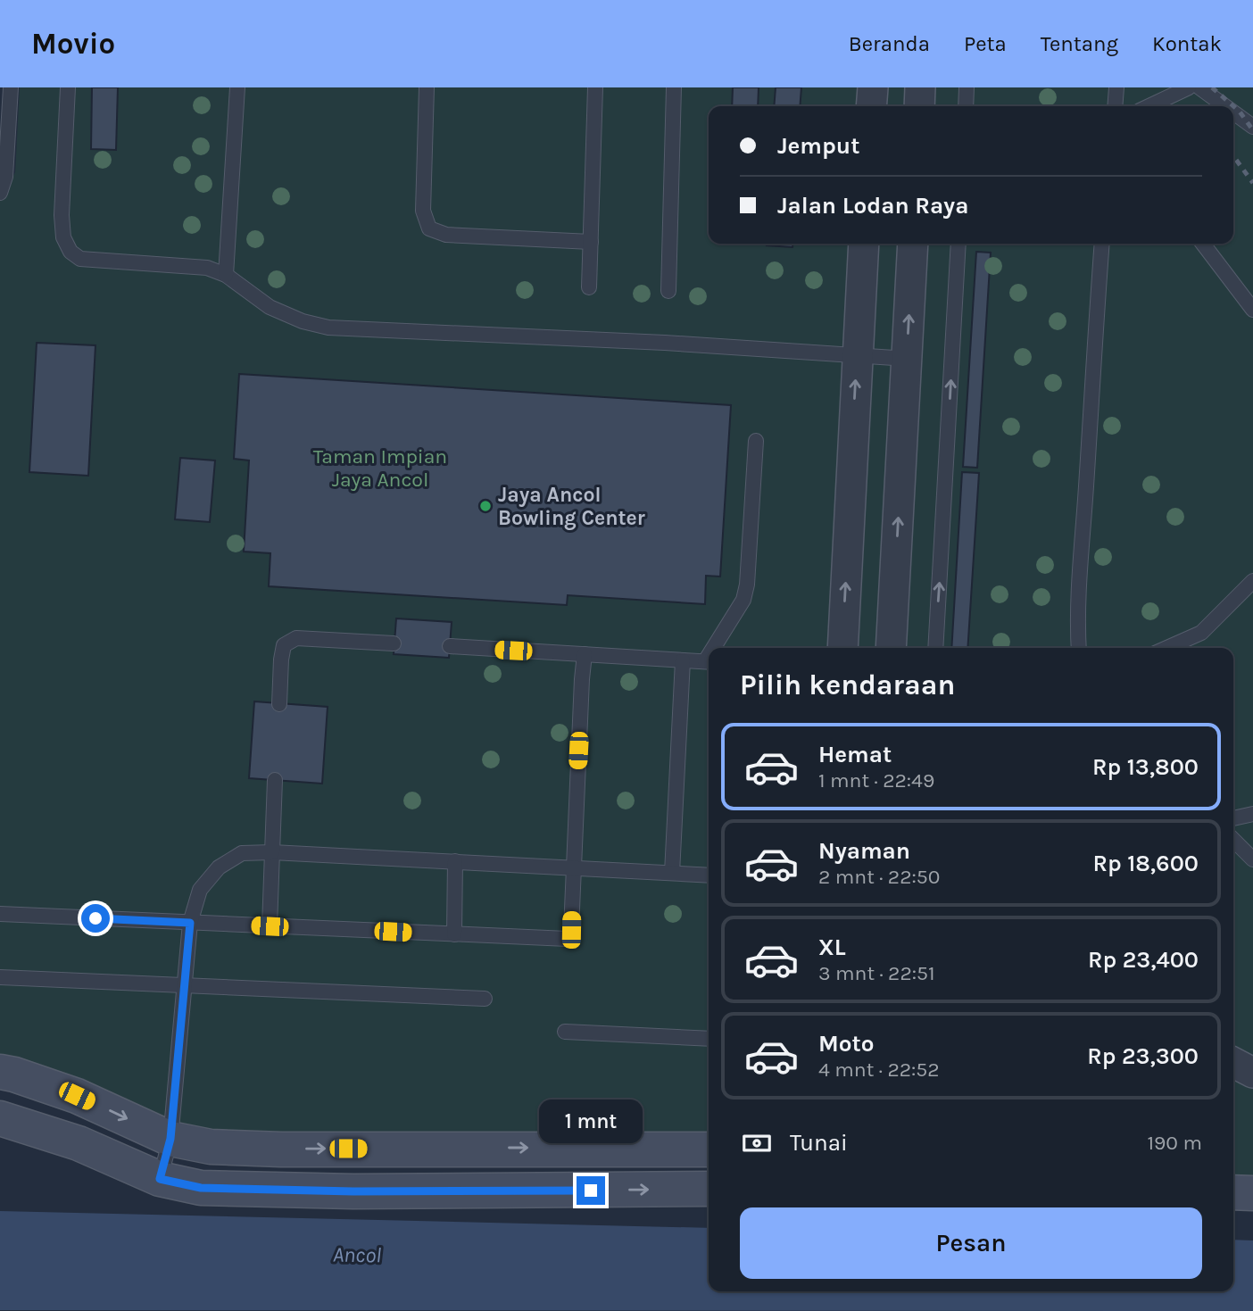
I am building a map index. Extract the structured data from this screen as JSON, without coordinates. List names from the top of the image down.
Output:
{
  "water": ["Ancol"],
  "parks": ["Taman Impian Jaya Ancol"],
  "places": ["Jaya Ancol Bowling Center"],
  "page": {
    "header": "Movio",
    "nav": [
      "Beranda",
      "Peta",
      "Tentang",
      "Kontak"
    ],
    "banner": ["Jemput", "Jalan Lodan Raya"],
    "heading": "Pilih kendaraan",
    "list": [
      {
        "name": "Hemat",
        "note": "1 mnt · 22:49",
        "value": "Rp 13,800"
      },
      {
        "name": "Nyaman",
        "note": "2 mnt · 22:50",
        "value": "Rp 18,600"
      },
      {
        "name": "XL",
        "note": "3 mnt · 22:51",
        "value": "Rp 23,400"
      },
      {
        "name": "Moto",
        "note": "4 mnt · 22:52",
        "value": "Rp 23,300"
      }
    ],
    "bubble": "1 mnt",
    "pay": ["Tunai", "190 m"],
    "buttons": "Pesan"
  }
}
